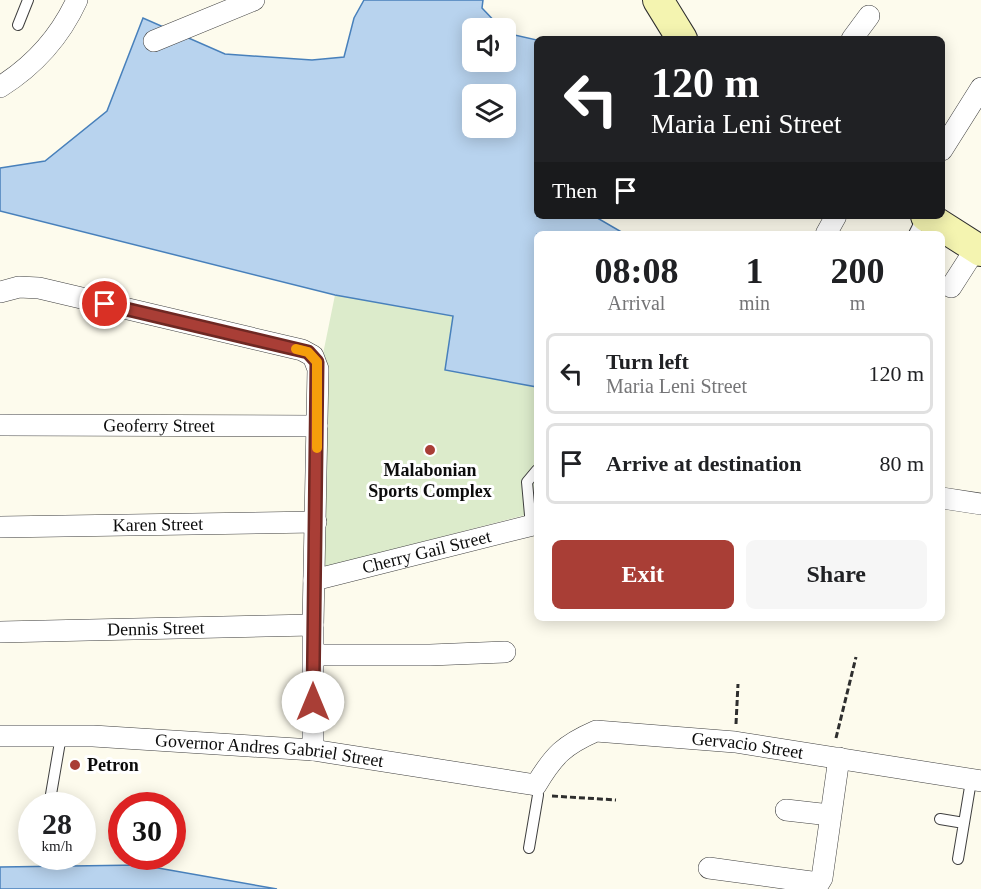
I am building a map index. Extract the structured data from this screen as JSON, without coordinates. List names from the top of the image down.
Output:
{
  "streets": {
    "street": [
      "Geoferry Street",
      "Karen Street",
      "Cherry Gail Street",
      "Dennis Street",
      "Gervacio Street",
      "Governor Andres Gabriel Street"
    ]
  },
  "crossings": [
    ["Gervacio Street", "Governor Andres Gabriel Street"]
  ],
  "places": ["Malabonian Sports Complex", "Petron"],
  "page": {
    "turn": ["120 m", "Maria Leni Street"],
    "then": "Then",
    "eta": [
      "08:08",
      "Arrival",
      "1",
      "min",
      "200",
      "m"
    ],
    "list": [
      {
        "name": "Turn left",
        "note": "Maria Leni Street",
        "value": "120 m"
      },
      {
        "name": "Arrive at destination",
        "value": "80 m"
      }
    ],
    "buttons": ["Exit", "Share"],
    "speed": "28 km/h",
    "limit": "30"
  }
}
